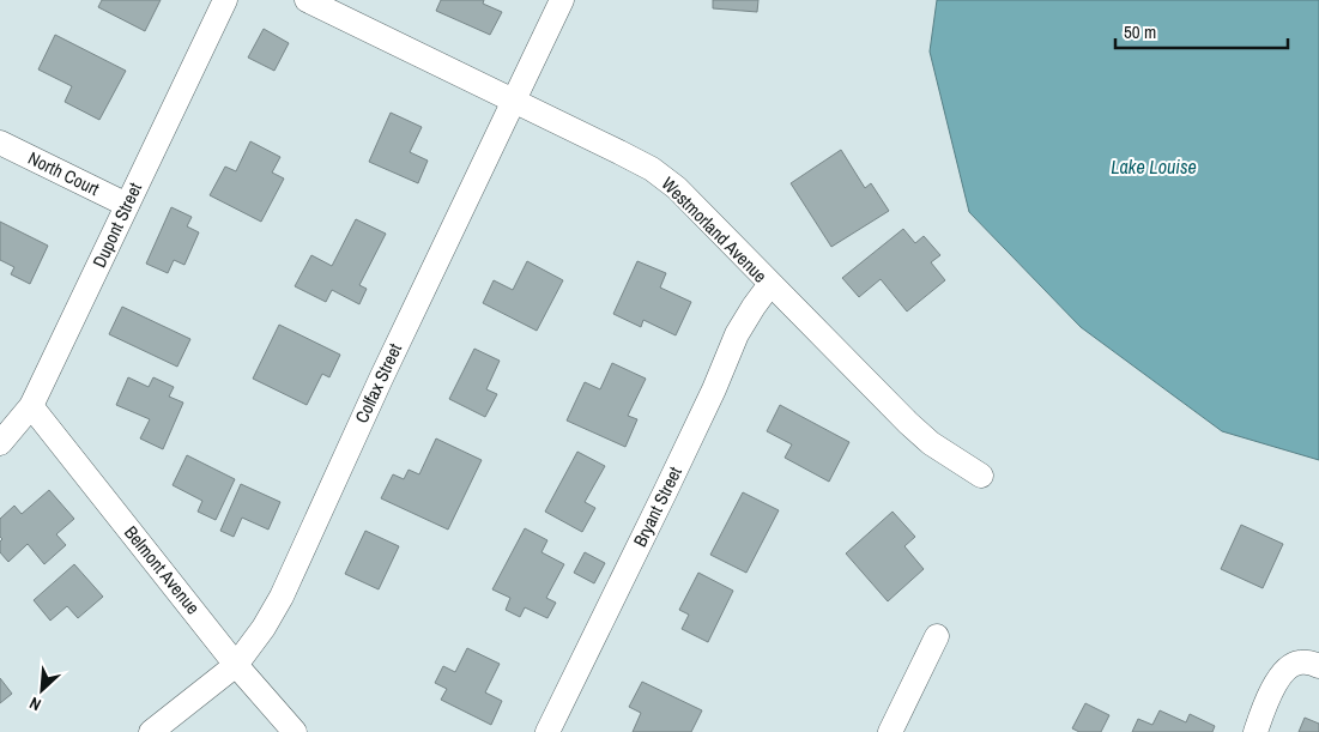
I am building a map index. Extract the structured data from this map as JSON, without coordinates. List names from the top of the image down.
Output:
{
  "streets": {
    "street": [
      "North Court",
      "Dupont Street",
      "Westmorland Avenue",
      "Colfax Street",
      "Bryant Street",
      "Belmont Avenue"
    ]
  },
  "crossings": [
    ["North Court", "Dupont Street"],
    ["Dupont Street", "Belmont Avenue"],
    ["Westmorland Avenue", "Colfax Street"],
    ["Westmorland Avenue", "Bryant Street"],
    ["Colfax Street", "Belmont Avenue"]
  ],
  "water": ["Lake Louise"],
  "scale_bar": "50 m",
  "north": "bottom left"
}
